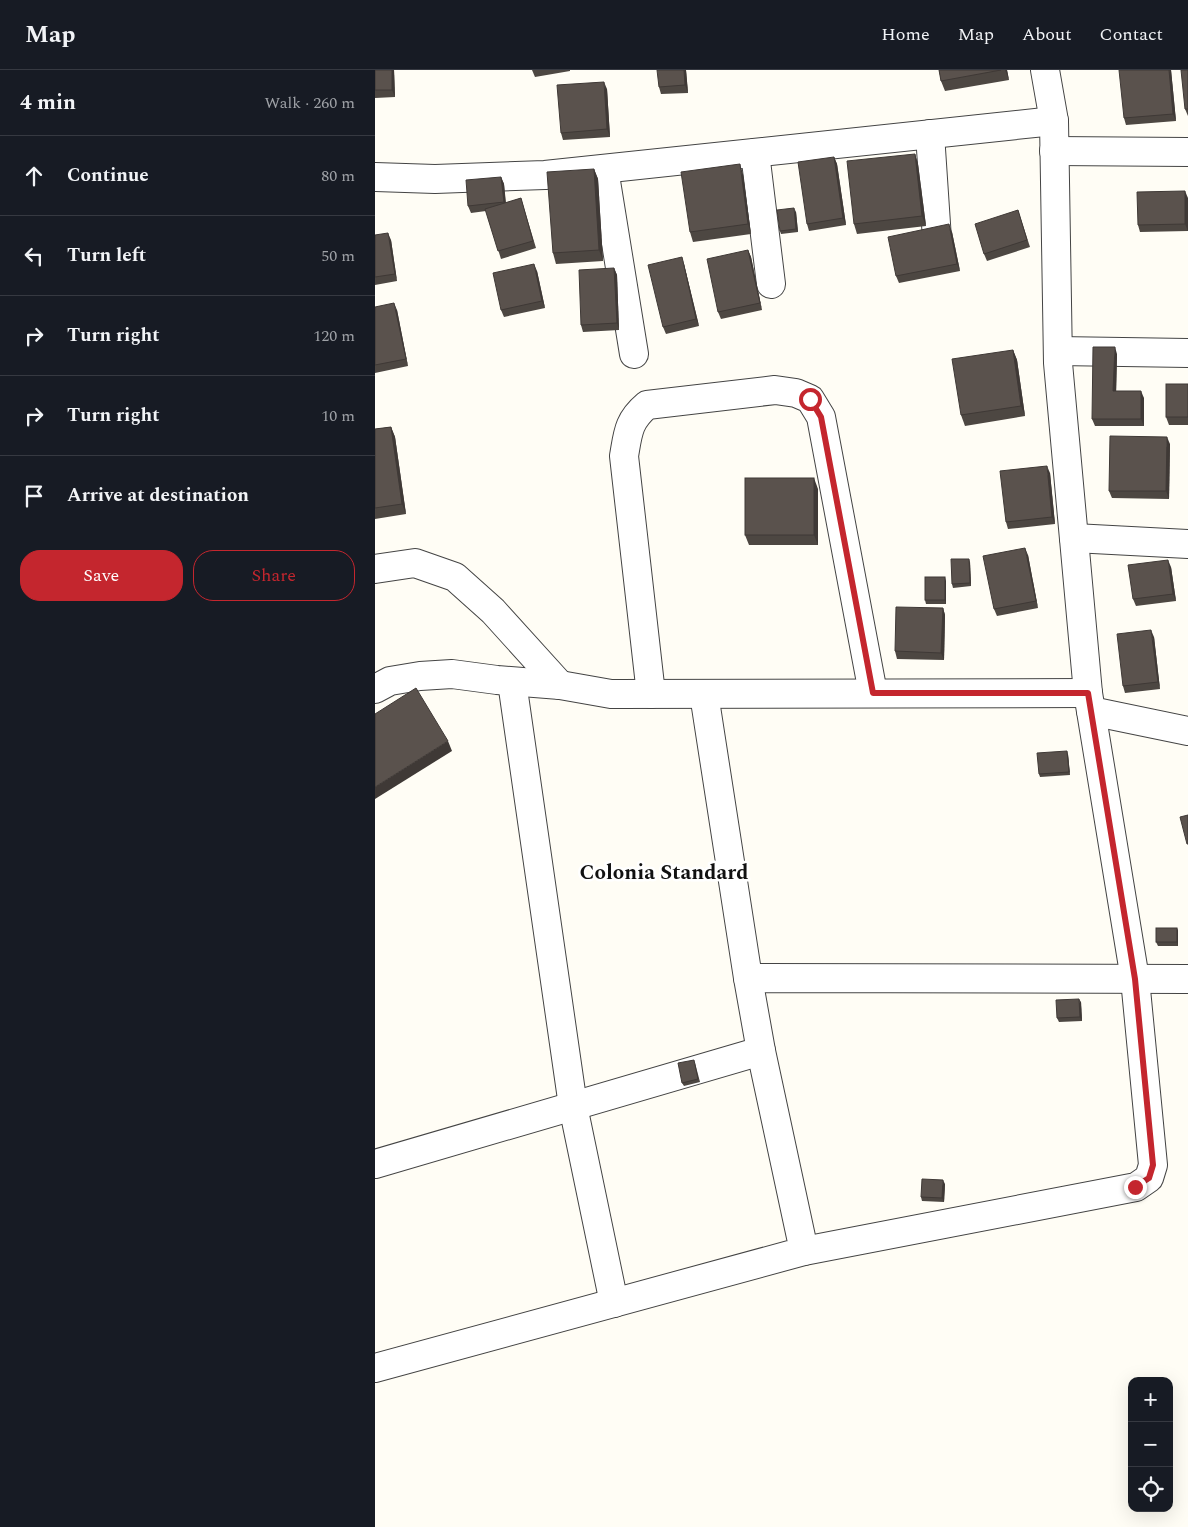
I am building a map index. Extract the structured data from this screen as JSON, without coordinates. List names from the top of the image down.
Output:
{
  "districts": ["Colonia Standard"],
  "page": {
    "header": "Map",
    "nav": [
      "Home",
      "Map",
      "About",
      "Contact"
    ],
    "heading": ["4 min", "Walk · 260 m"],
    "list": [
      ["Continue", "80 m"],
      ["Turn left", "50 m"],
      ["Turn right", "120 m"],
      ["Turn right", "10 m"],
      "Arrive at destination"
    ],
    "buttons": ["Save", "Share"],
    "map_buttons": ["+", "−"]
  }
}
